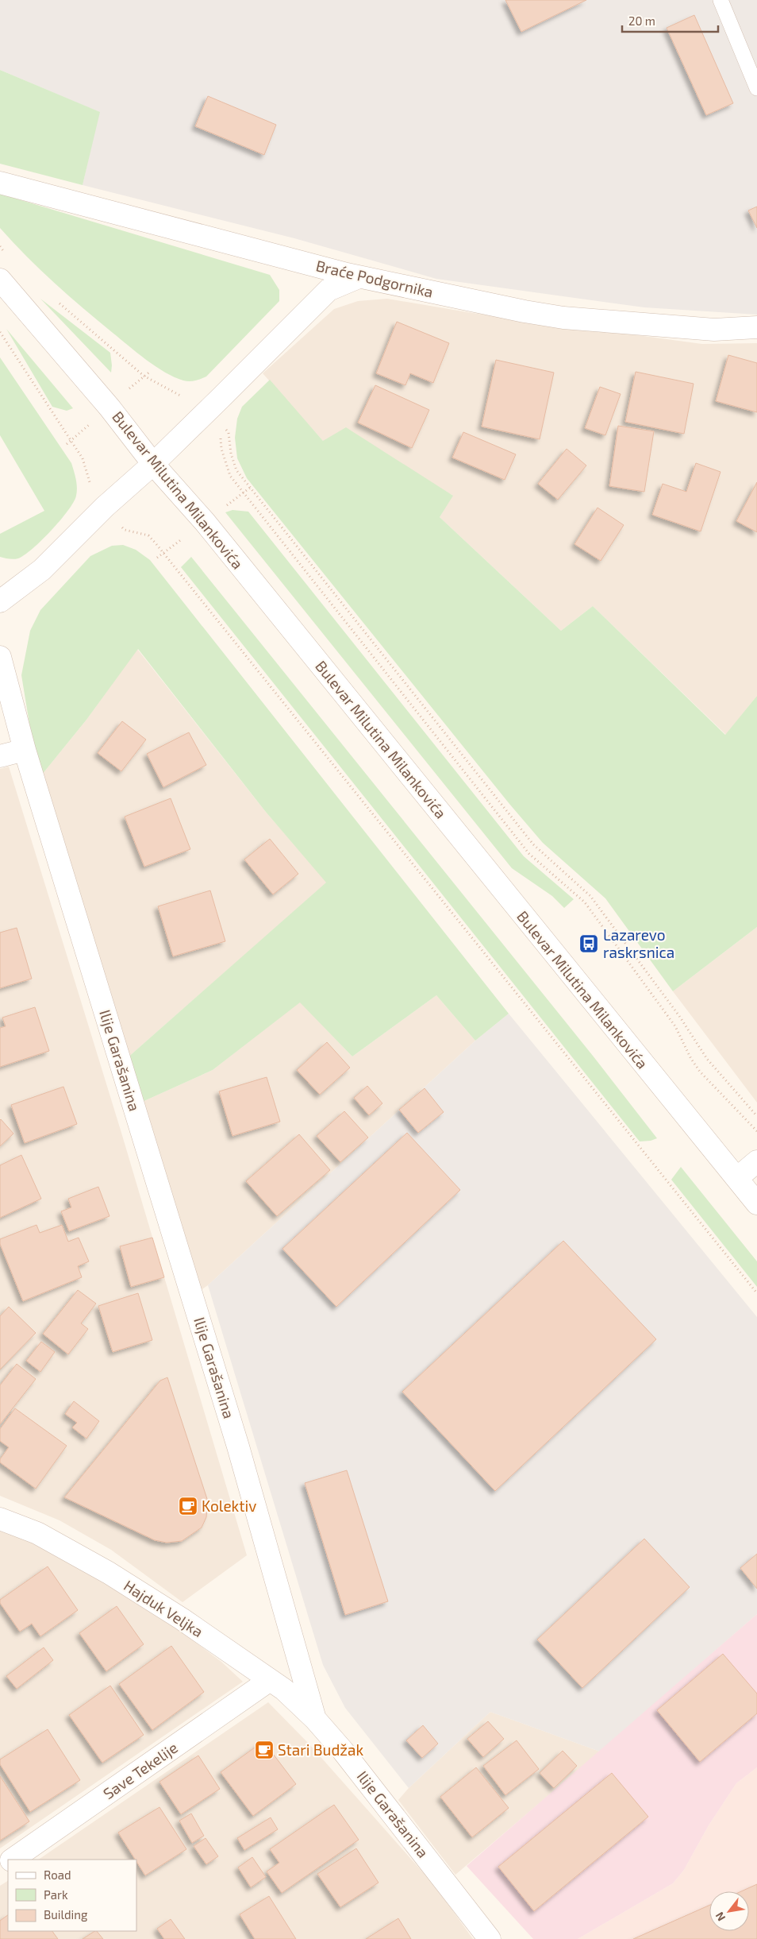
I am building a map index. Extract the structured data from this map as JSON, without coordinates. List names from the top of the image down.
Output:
{
  "streets": {
    "street": [
      "Braće Podgornika",
      "Bulevar Milutina Milankovića",
      "Ilije Garašanina",
      "Hajduk Veljka",
      "Save Tekelije"
    ]
  },
  "crossings": [
    ["Ilije Garašanina", "Hajduk Veljka"],
    ["Hajduk Veljka", "Save Tekelije"]
  ],
  "places": {
    "bus stop": ["Lazarevo raskrsnica"],
    "cafe": ["Kolektiv", "Stari Budžak"]
  },
  "legend": ["Road", "Park", "Building"],
  "scale_bar": "20 m",
  "north": "bottom left"
}
